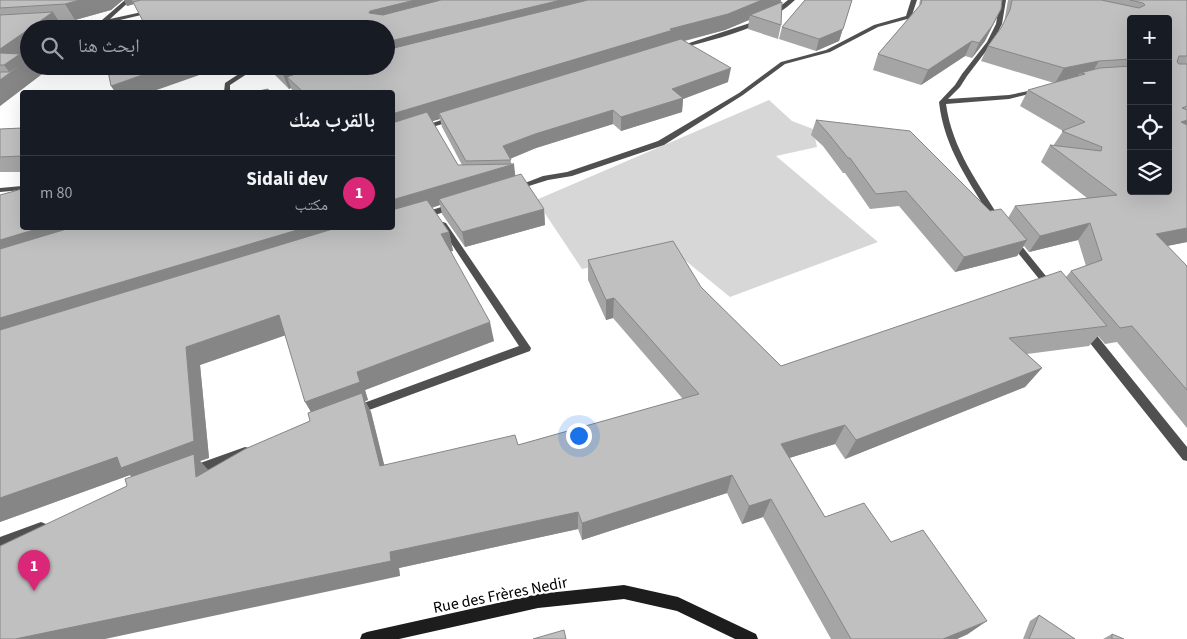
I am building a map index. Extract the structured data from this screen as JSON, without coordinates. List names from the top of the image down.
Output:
{
  "streets": {
    "main road": ["Rue des Frères Nedir"]
  },
  "page": {
    "map_buttons": ["+", "−"],
    "search": "ابحث هنا",
    "heading": "بالقرب منك",
    "list": [
      {
        "mark": "1",
        "name": "Sidali dev",
        "note": "مكتب",
        "value": "80 m"
      }
    ],
    "pins": "1"
  }
}
